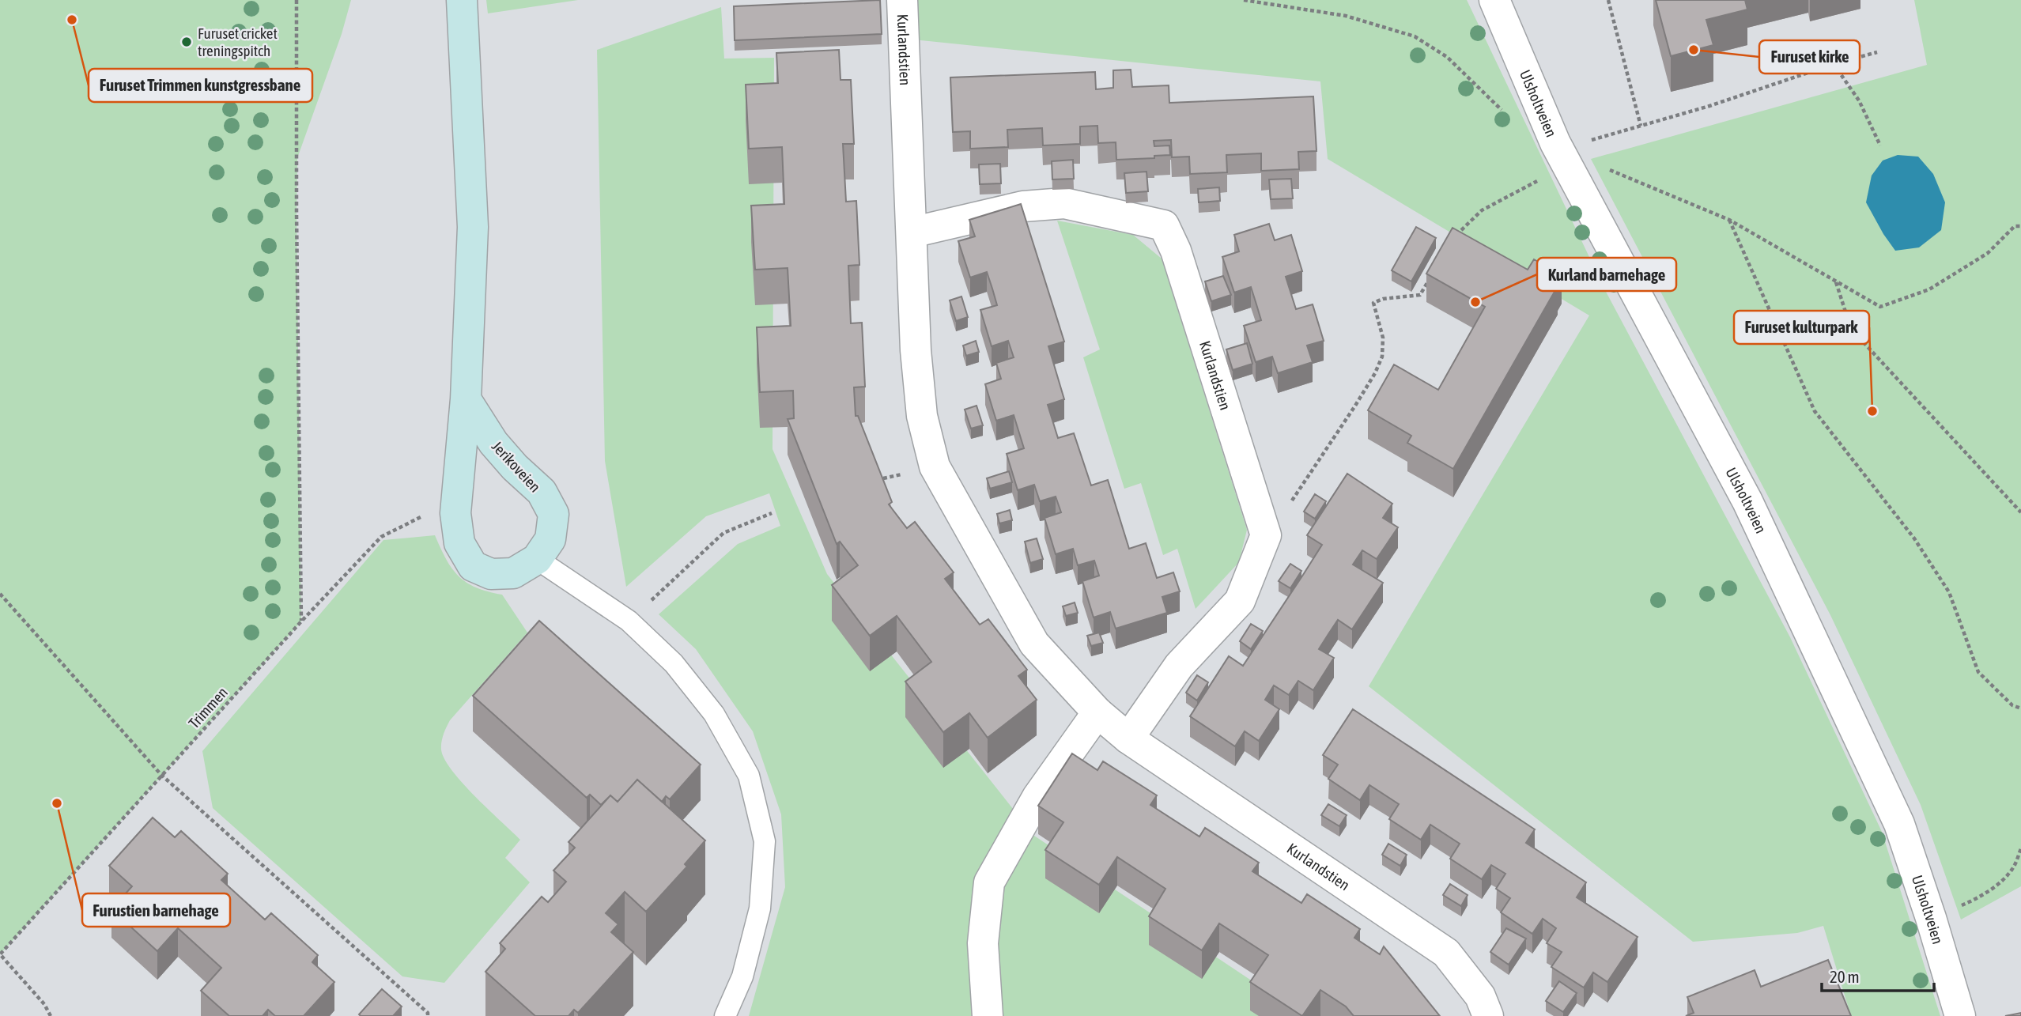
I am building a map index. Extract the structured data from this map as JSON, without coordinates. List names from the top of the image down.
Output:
{
  "streets": {
    "street": ["Kurlandstien", "Ulsholtveien", "Jerikoveien"],
    "path": ["Trimmen"]
  },
  "crossings": [
    ["Jerikoveien", "Trimmen"]
  ],
  "places": [
    "Furuset Trimmen kunstgressbane",
    "Furuset cricket treningspitch",
    "Furuset kirke",
    "Kurland barnehage",
    "Furuset kulturpark",
    "Furustien barnehage"
  ],
  "scale_bar": "20 m"
}
